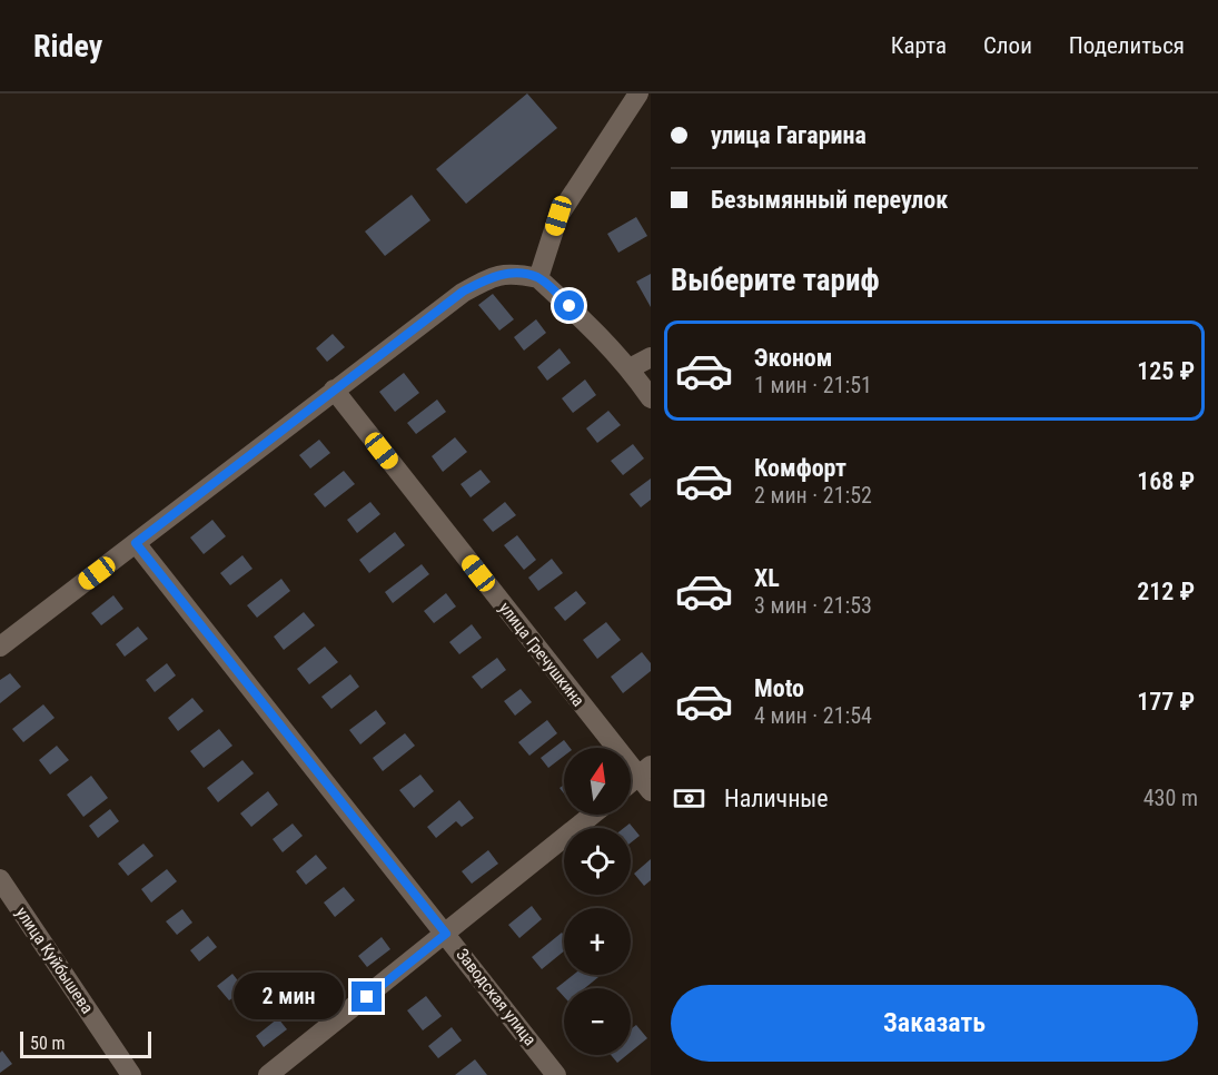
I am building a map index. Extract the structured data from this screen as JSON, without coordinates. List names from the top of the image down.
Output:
{
  "streets": {
    "street": ["улица Гречушкина", "улица Куйбышева", "Заводская улица"]
  },
  "scale_bar": "50 m",
  "north": "top",
  "page": {
    "header": "Ridey",
    "nav": ["Карта", "Слои", "Поделиться"],
    "banner": ["улица Гагарина", "Безымянный переулок"],
    "heading": "Выберите тариф",
    "list": [
      {
        "name": "Эконом",
        "note": "1 мин · 21:51",
        "value": "125 ₽"
      },
      {
        "name": "Комфорт",
        "note": "2 мин · 21:52",
        "value": "168 ₽"
      },
      {
        "name": "XL",
        "note": "3 мин · 21:53",
        "value": "212 ₽"
      },
      {
        "name": "Moto",
        "note": "4 мин · 21:54",
        "value": "177 ₽"
      }
    ],
    "map_buttons": ["+", "−"],
    "pay": ["Наличные", "430 m"],
    "buttons": "Заказать",
    "bubble": "2 мин",
    "scale": "50 m"
  }
}
